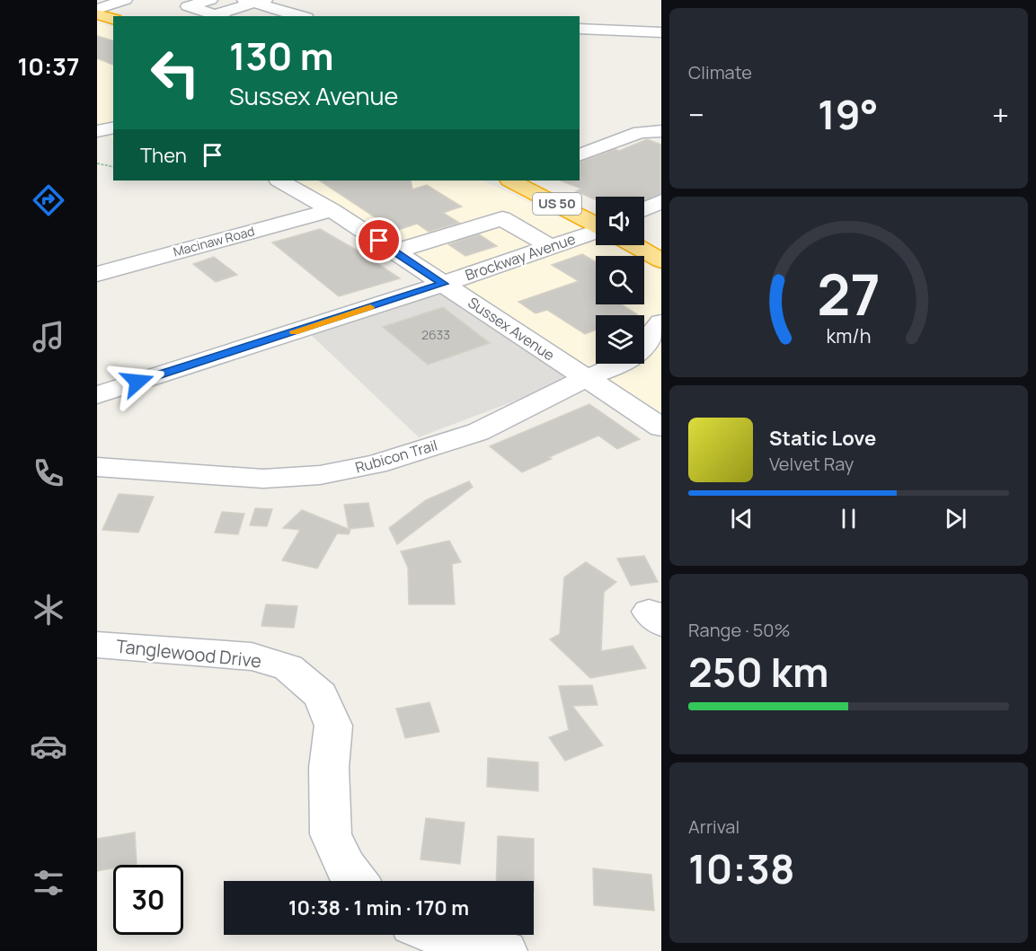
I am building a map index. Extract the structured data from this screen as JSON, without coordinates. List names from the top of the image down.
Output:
{
  "streets": {
    "highway": ["US 50"],
    "street": [
      "Macinaw Road",
      "Brockway Avenue",
      "Sussex Avenue",
      "Rubicon Trail",
      "Tanglewood Drive"
    ]
  },
  "crossings": [
    ["Macinaw Road", "Sussex Avenue"],
    ["Brockway Avenue", "Sussex Avenue"],
    ["Sussex Avenue", "Rubicon Trail"]
  ],
  "house_numbers": ["2633"],
  "page": {
    "tabs": "10:37",
    "tile": [
      "Climate",
      ["Range · 50%", "250 km"],
      ["Arrival", "10:38"]
    ],
    "turn": ["130 m", "Sussex Avenue"],
    "heat": ["−", "19°", "+"],
    "then": "Then",
    "song": ["Static Love", "Velvet Ray"],
    "limit": "30",
    "trip": "10:38 · 1 min · 170 m",
    "gauge": ["27", "km/h"]
  }
}
